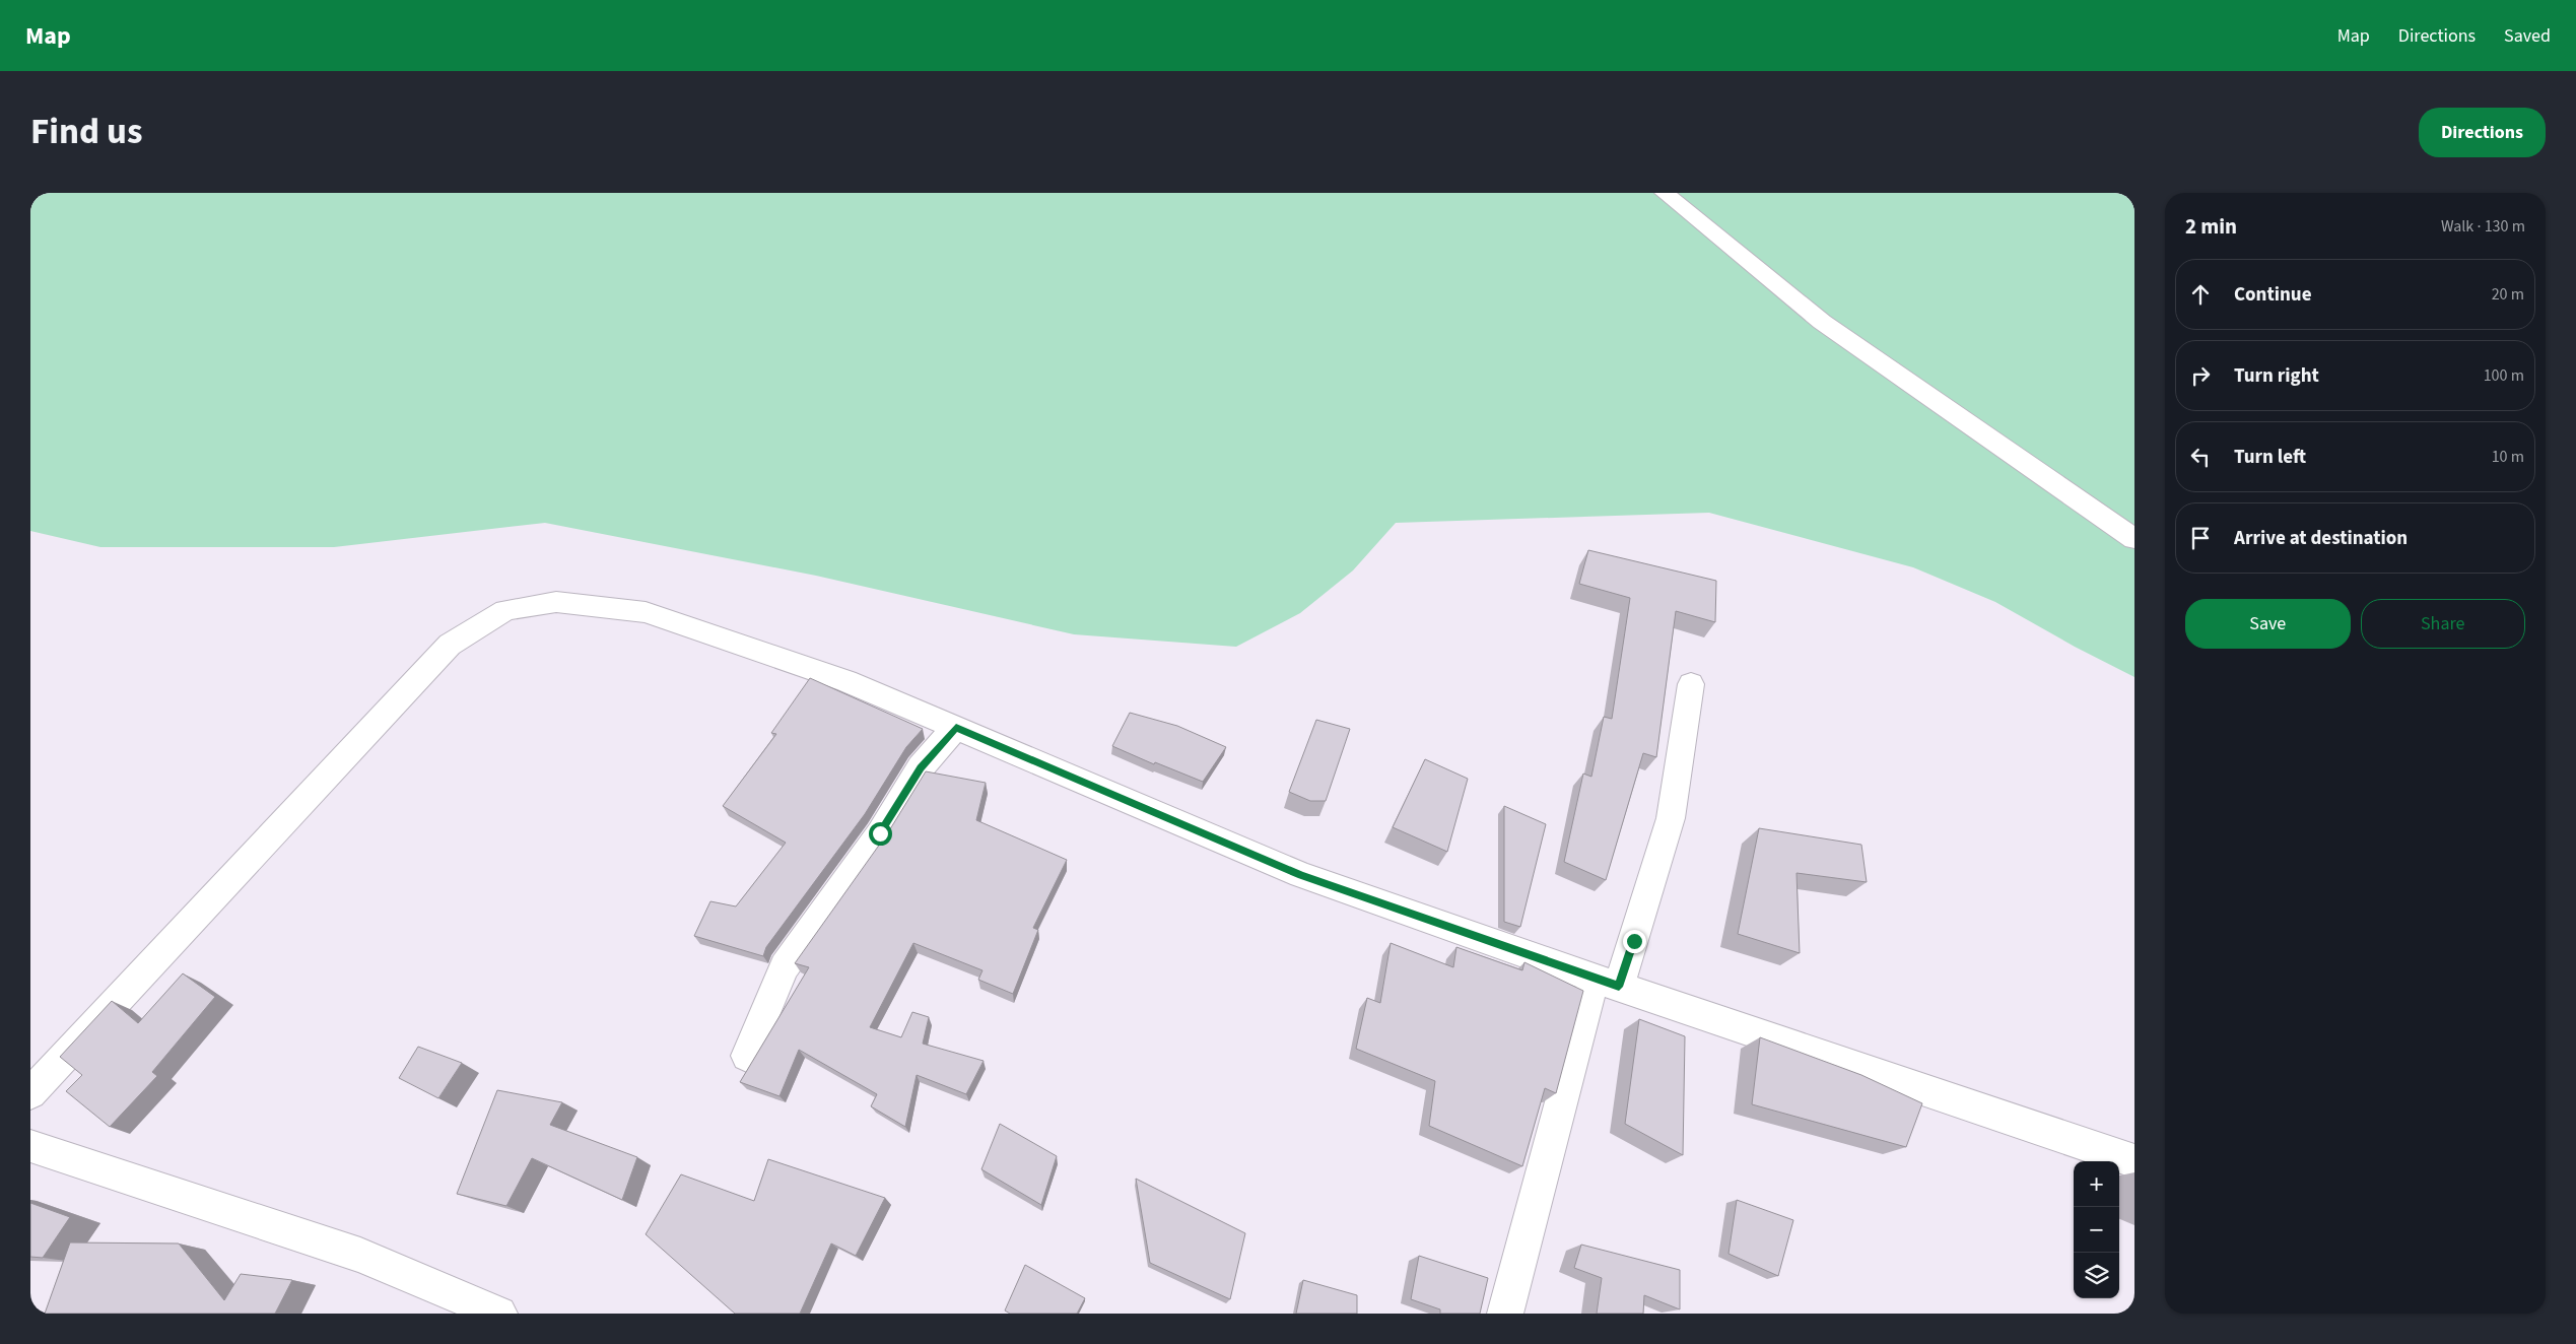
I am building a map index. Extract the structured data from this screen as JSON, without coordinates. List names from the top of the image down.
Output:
{
  "page": {
    "header": "Map",
    "nav": ["Map", "Directions", "Saved"],
    "title": "Find us",
    "buttons": [
      "Directions",
      ["Save", "Share"]
    ],
    "heading": ["2 min", "Walk · 130 m"],
    "list": [
      ["Continue", "20 m"],
      ["Turn right", "100 m"],
      ["Turn left", "10 m"],
      "Arrive at destination"
    ],
    "map_buttons": ["+", "−"]
  }
}
